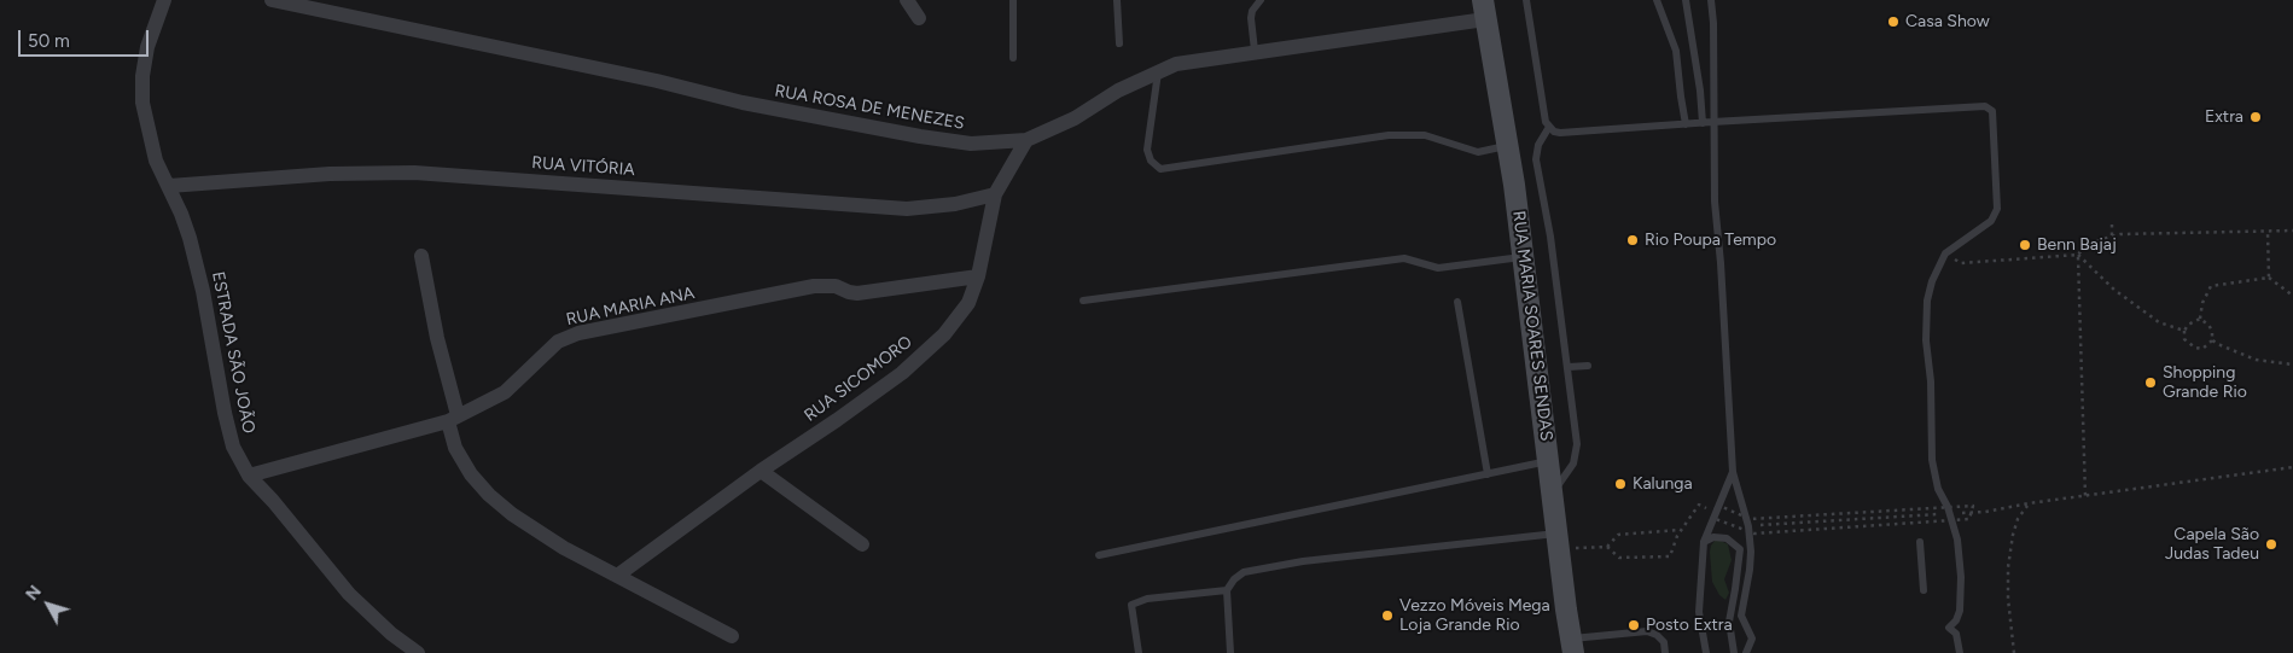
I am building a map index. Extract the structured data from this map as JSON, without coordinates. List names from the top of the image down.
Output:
{
  "streets": {
    "main road": ["RUA MARIA SOARES SENDAS"],
    "street": [
      "RUA ROSA DE MENEZES",
      "RUA VITÓRIA",
      "RUA MARIA ANA",
      "ESTRADA SÃO JOÃO",
      "RUA SICOMORO"
    ]
  },
  "crossings": [
    ["RUA ROSA DE MENEZES", "RUA MARIA SOARES SENDAS"],
    ["RUA ROSA DE MENEZES", "RUA SICOMORO"],
    ["RUA VITÓRIA", "ESTRADA SÃO JOÃO"],
    ["RUA VITÓRIA", "RUA SICOMORO"],
    ["RUA MARIA ANA", "ESTRADA SÃO JOÃO"],
    ["RUA MARIA ANA", "RUA SICOMORO"]
  ],
  "places": [
    "Casa Show",
    "Extra",
    "Rio Poupa Tempo",
    "Benn Bajaj",
    "Shopping Grande Rio",
    "Kalunga",
    "Capela São Judas Tadeu",
    "Vezzo Móveis Mega Loja Grande Rio",
    "Posto Extra"
  ],
  "scale_bar": "50 m",
  "north": "top left"
}
